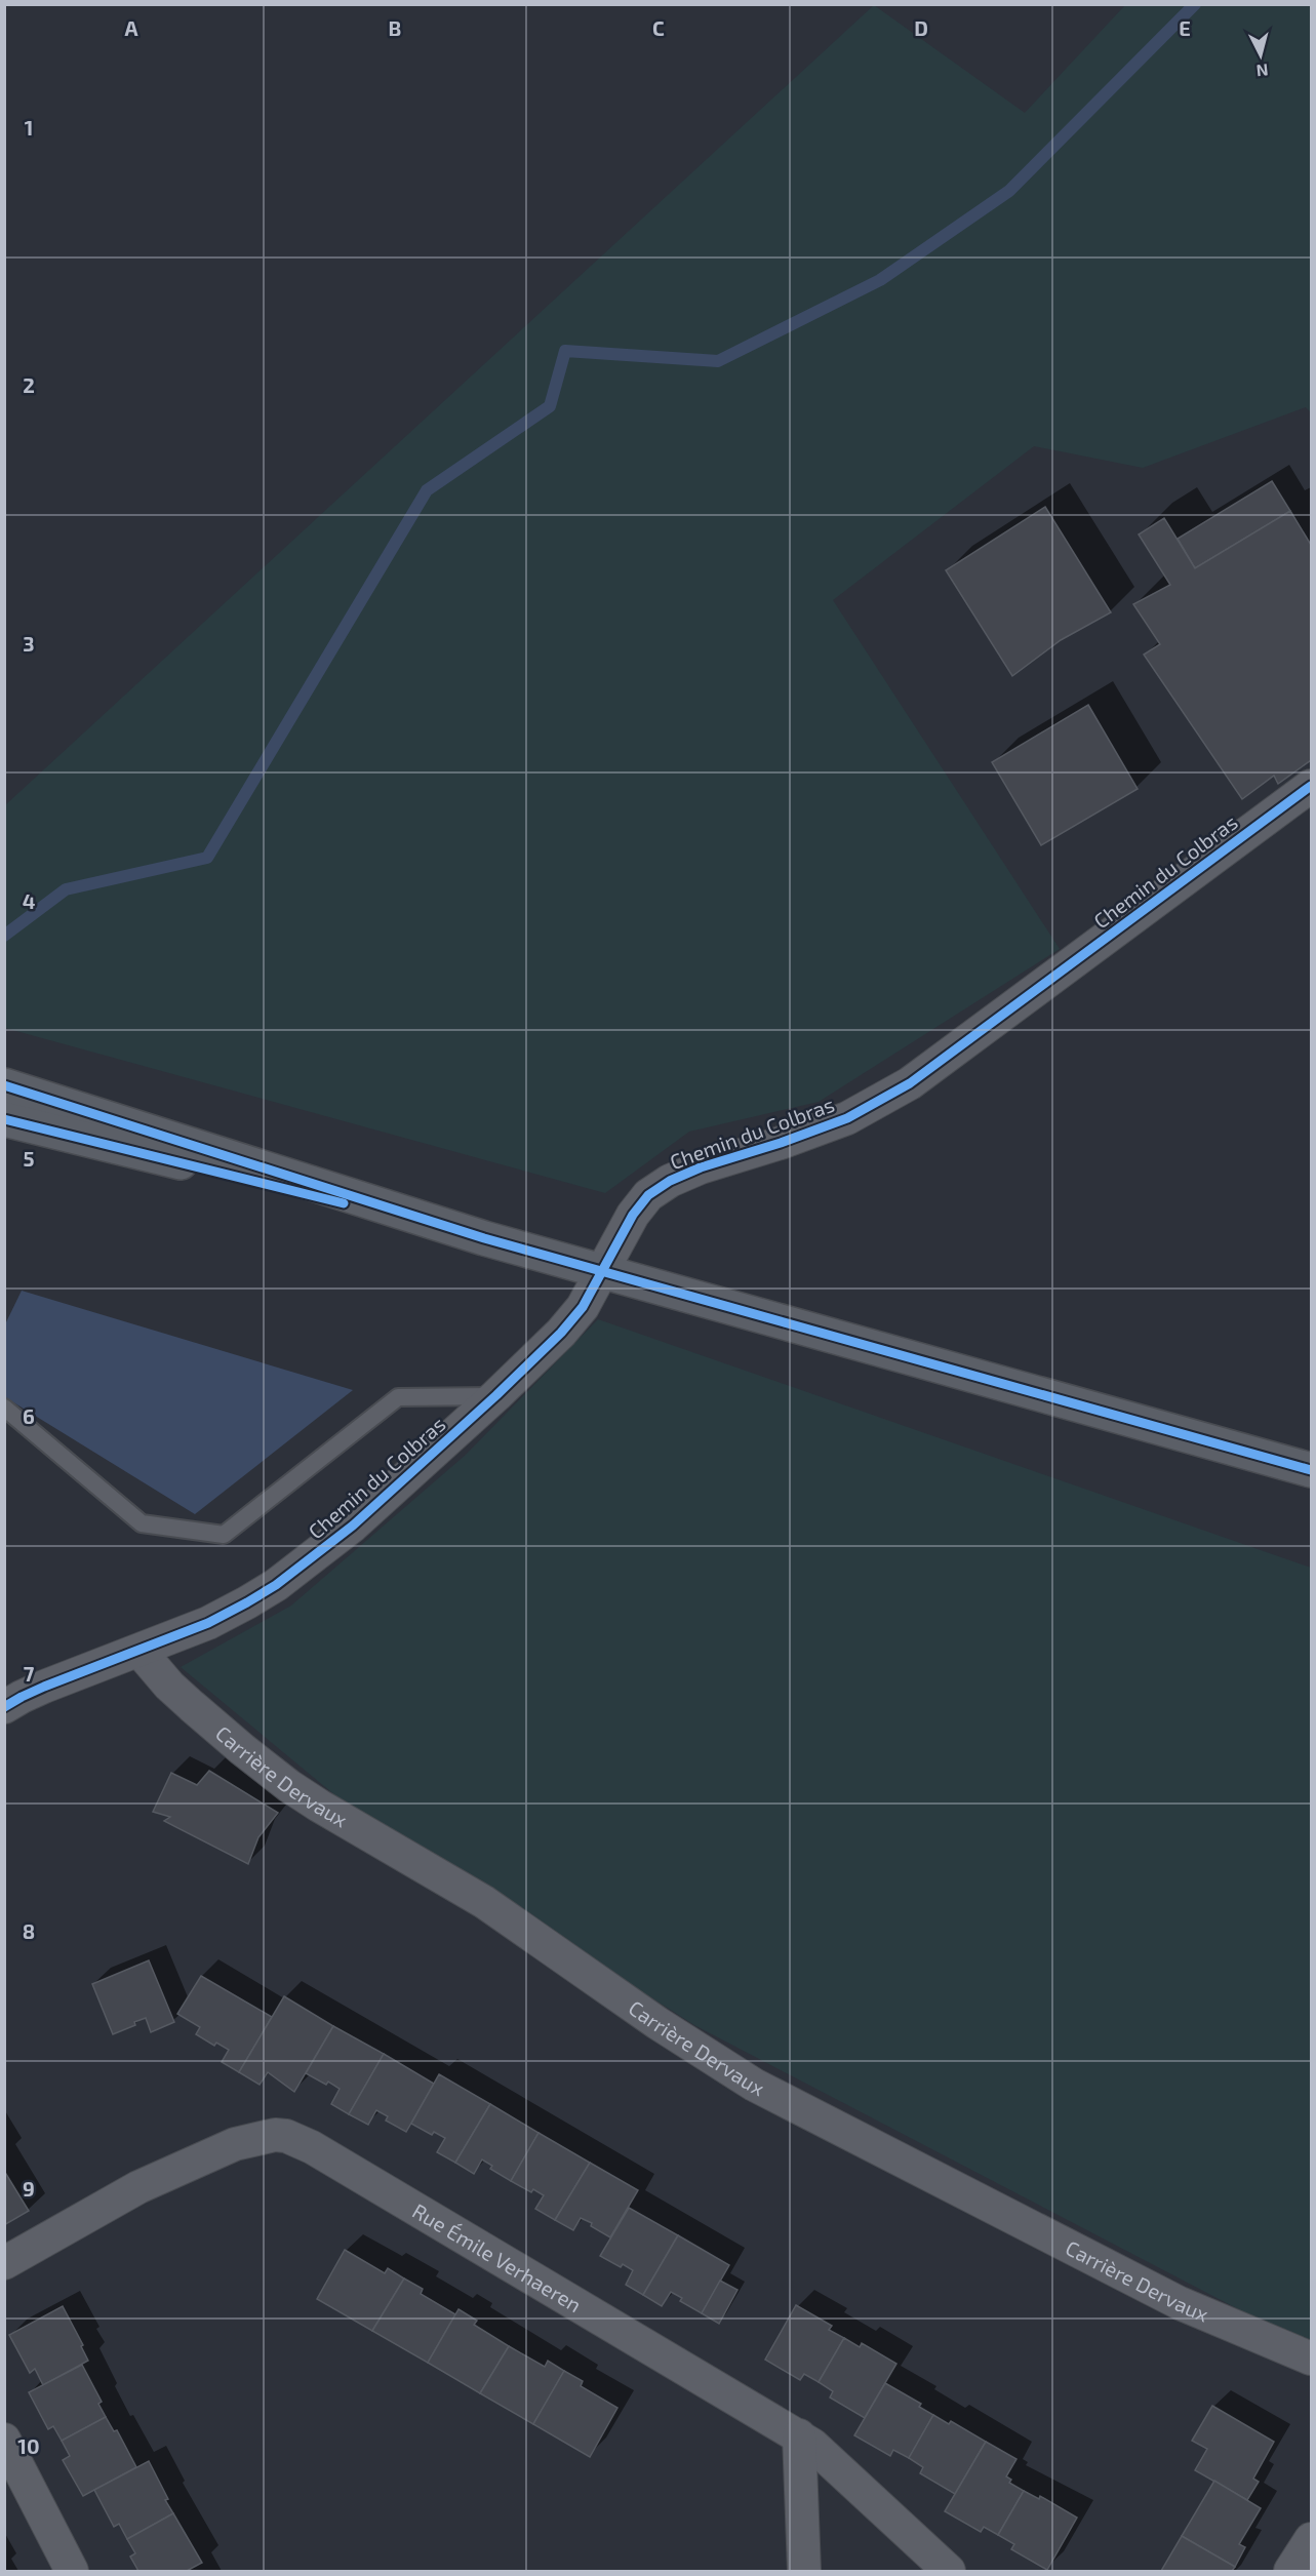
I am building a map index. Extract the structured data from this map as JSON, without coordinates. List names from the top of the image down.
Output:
{
  "streets": {
    "street": ["Chemin du Colbras", "Carrière Dervaux", "Rue Émile Verhaeren"]
  },
  "crossings": [
    ["Chemin du Colbras", "Carrière Dervaux"]
  ],
  "north": "bottom",
  "grid": {
    "columns": [
      "A",
      "B",
      "C",
      "D",
      "E"
    ],
    "rows": [
      "1",
      "2",
      "3",
      "4",
      "5",
      "6",
      "7",
      "8",
      "9",
      "10"
    ]
  }
}
